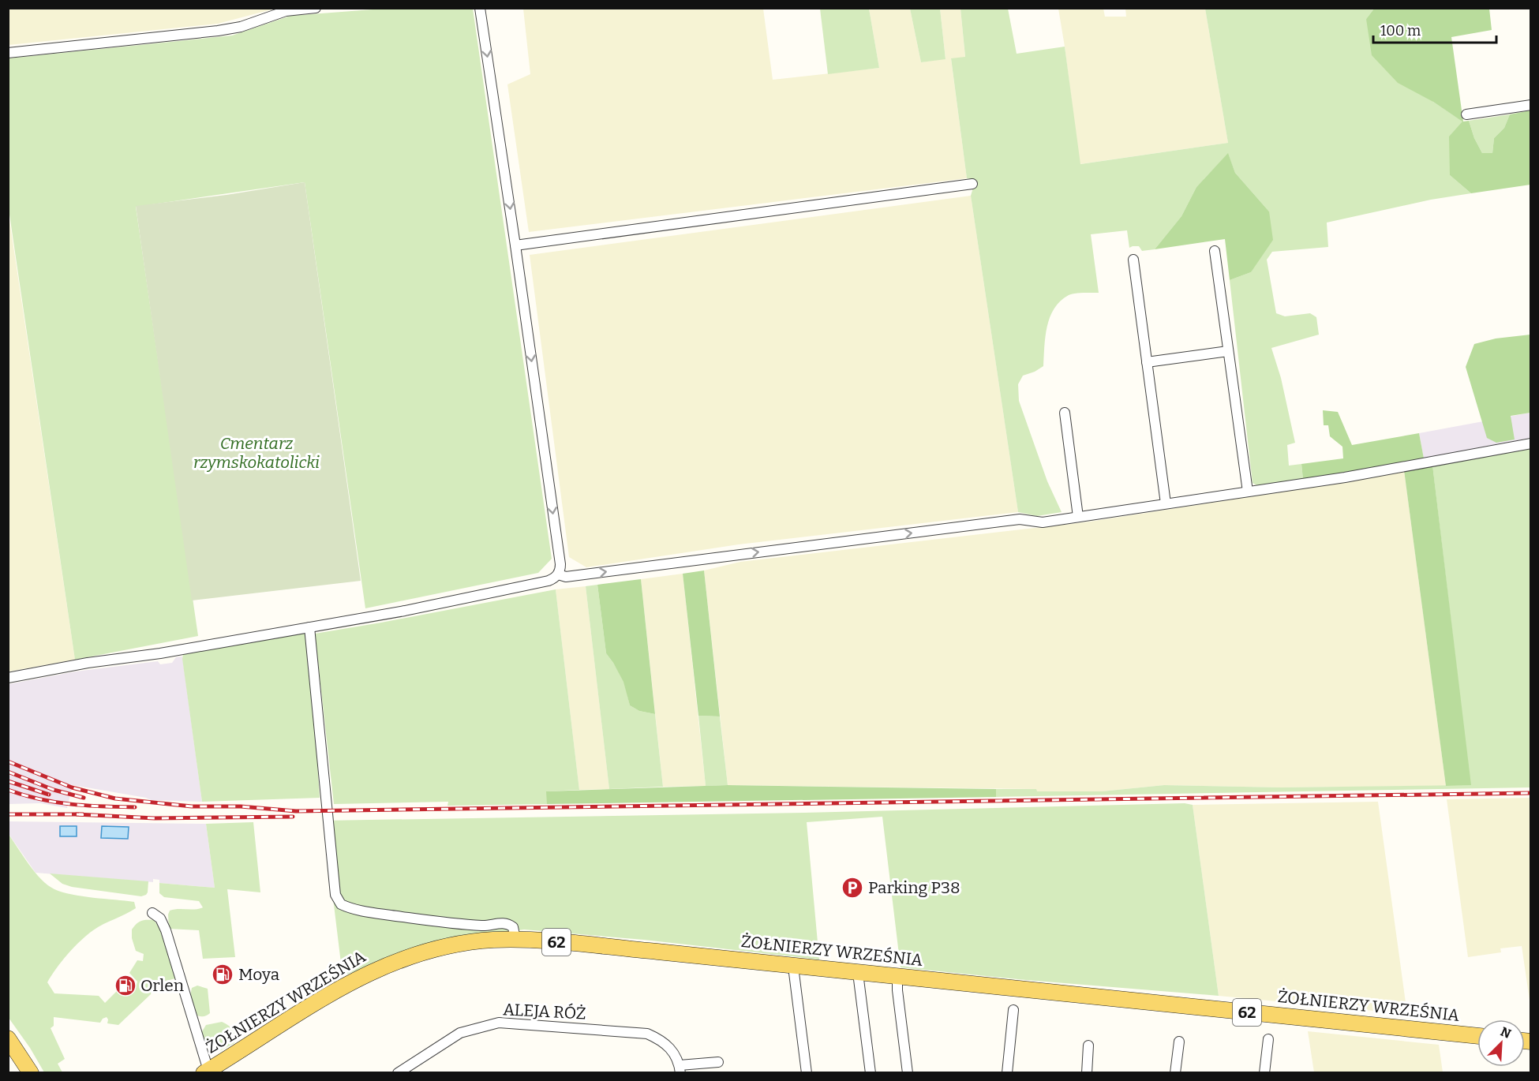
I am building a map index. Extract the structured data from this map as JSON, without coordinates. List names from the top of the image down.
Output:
{
  "streets": {
    "main road": ["62", "ŻOŁNIERZY WRZEŚNIA"],
    "street": ["ALEJA RÓŻ"]
  },
  "parks": ["Cmentarz rzymskokatolicki"],
  "places": {
    "parking": ["Parking P38"],
    "fuel station": ["Moya", "Orlen"]
  },
  "scale_bar": "100 m",
  "north": "top right"
}
